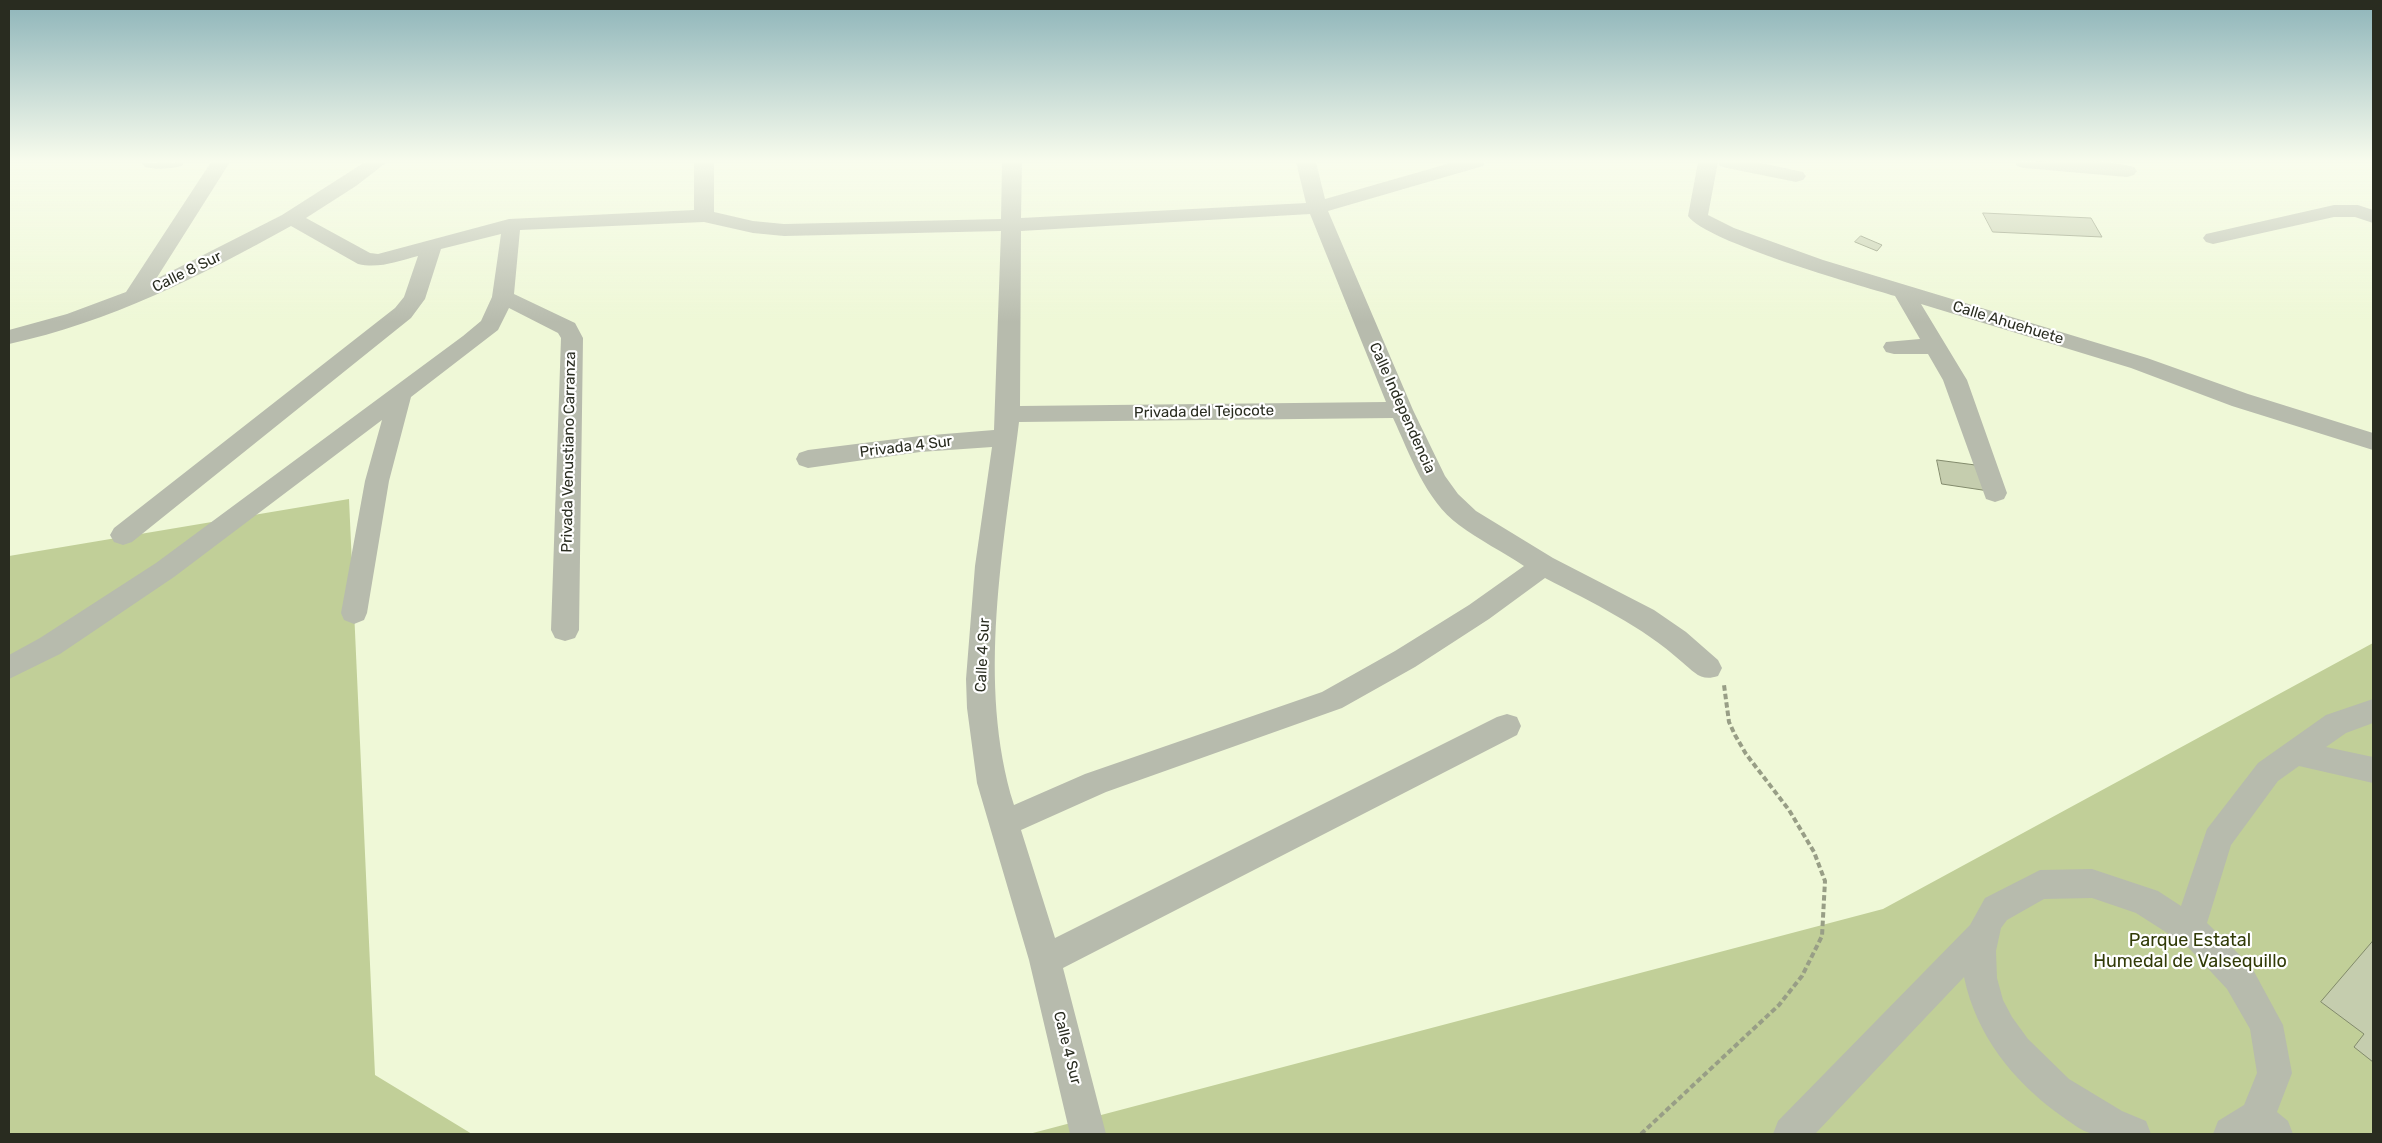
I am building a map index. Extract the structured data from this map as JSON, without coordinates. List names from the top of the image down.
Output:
{
  "streets": {
    "street": [
      "Calle 8 Sur",
      "Calle Ahuehuete",
      "Calle Independencia",
      "Privada del Tejocote",
      "Privada 4 Sur",
      "Privada Venustiano Carranza",
      "Calle 4 Sur"
    ]
  },
  "crossings": [
    ["Calle Independencia", "Privada del Tejocote"],
    ["Privada del Tejocote", "Privada 4 Sur"],
    ["Privada del Tejocote", "Calle 4 Sur"],
    ["Privada 4 Sur", "Calle 4 Sur"]
  ],
  "parks": ["Parque Estatal Humedal de Valsequillo"]
}
